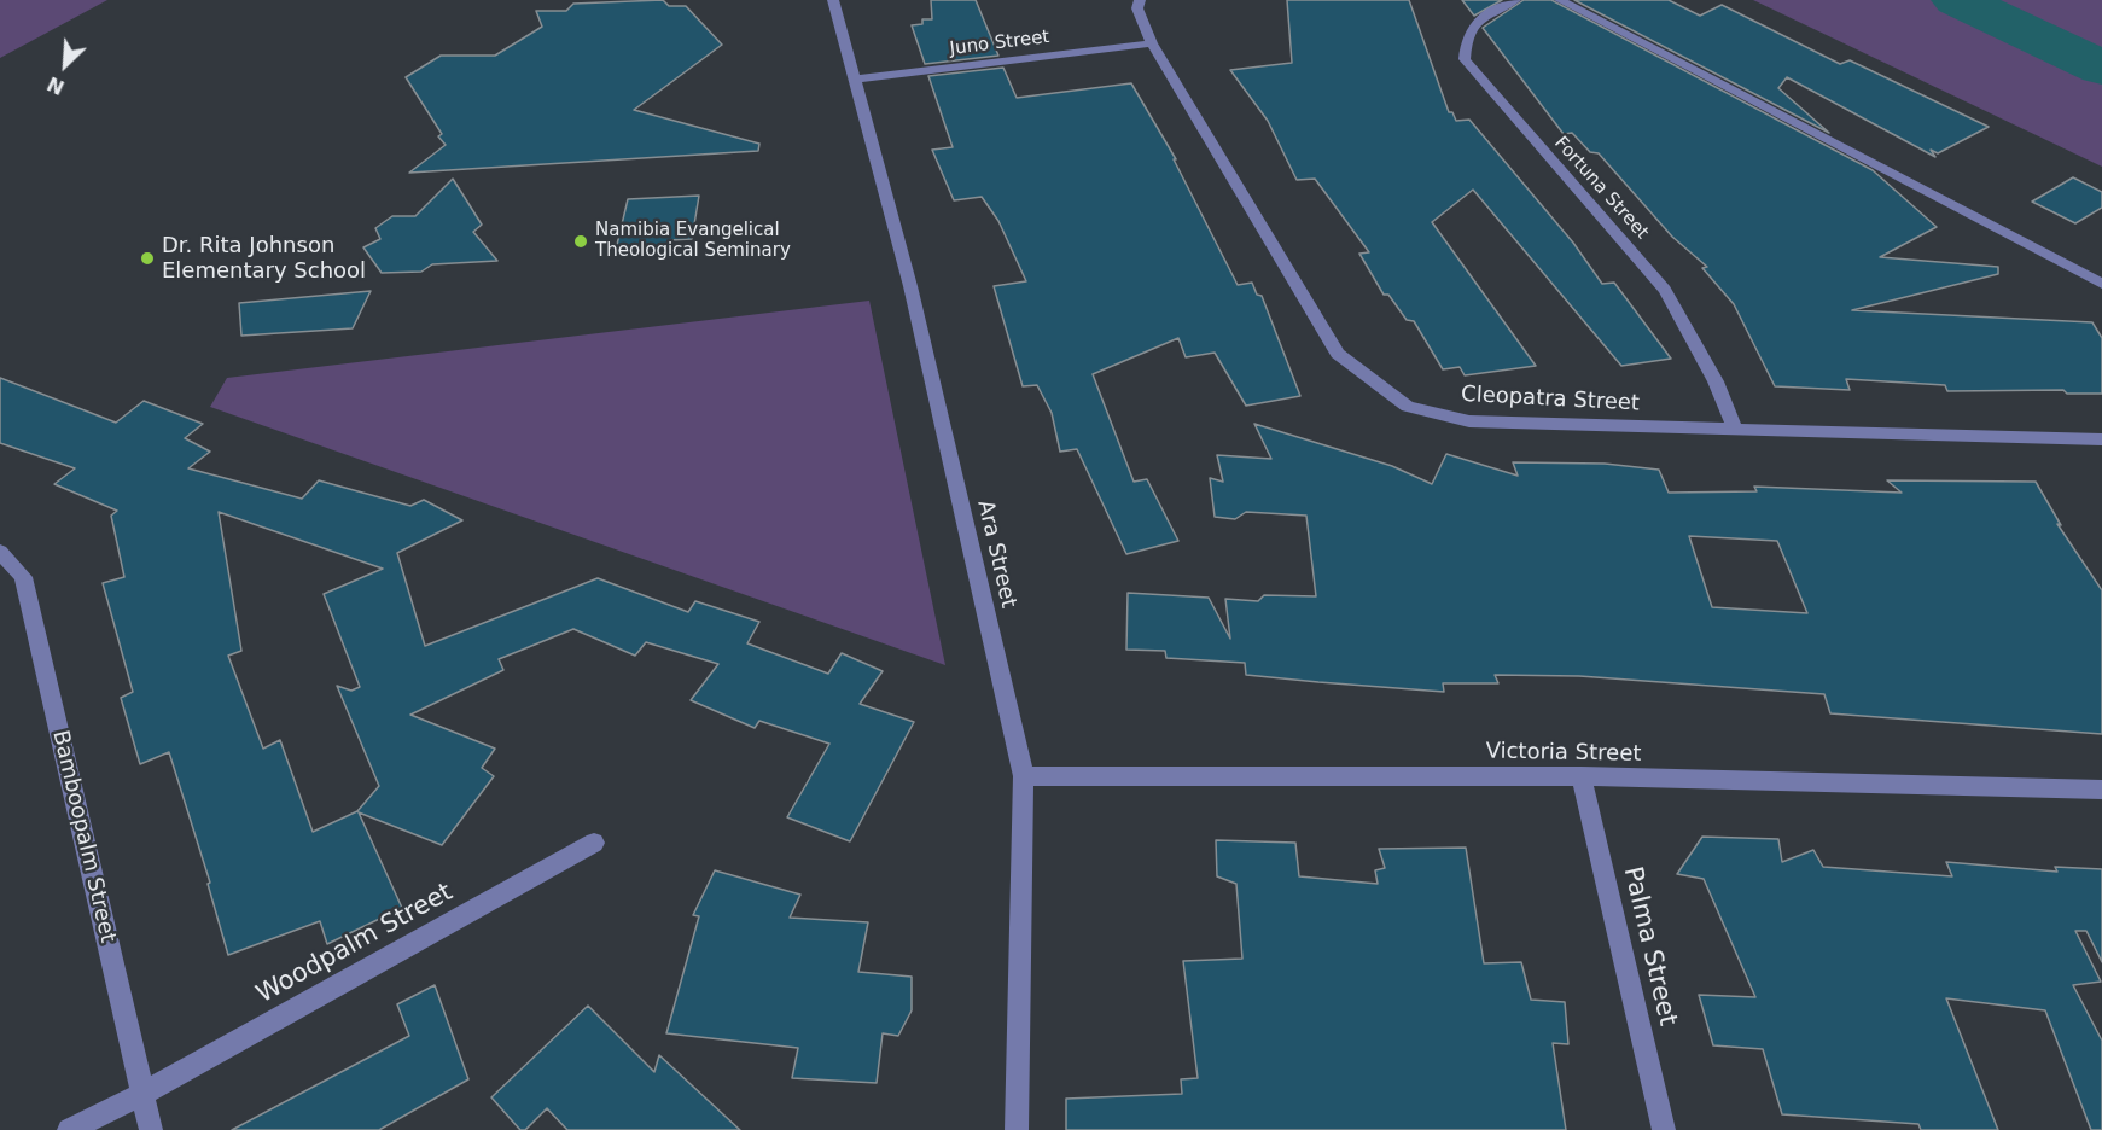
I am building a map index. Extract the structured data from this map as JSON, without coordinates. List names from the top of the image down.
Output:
{
  "streets": {
    "street": [
      "Juno Street",
      "Fortuna Street",
      "Cleopatra Street",
      "Ara Street",
      "Victoria Street",
      "Bamboopalm Street",
      "Woodpalm Street",
      "Palma Street"
    ]
  },
  "crossings": [
    ["Juno Street", "Cleopatra Street"],
    ["Juno Street", "Ara Street"],
    ["Fortuna Street", "Cleopatra Street"],
    ["Ara Street", "Victoria Street"],
    ["Victoria Street", "Palma Street"],
    ["Bamboopalm Street", "Woodpalm Street"]
  ],
  "places": ["Namibia Evangelical Theological Seminary", "Dr. Rita Johnson Elementary School"],
  "north": "bottom left"
}
